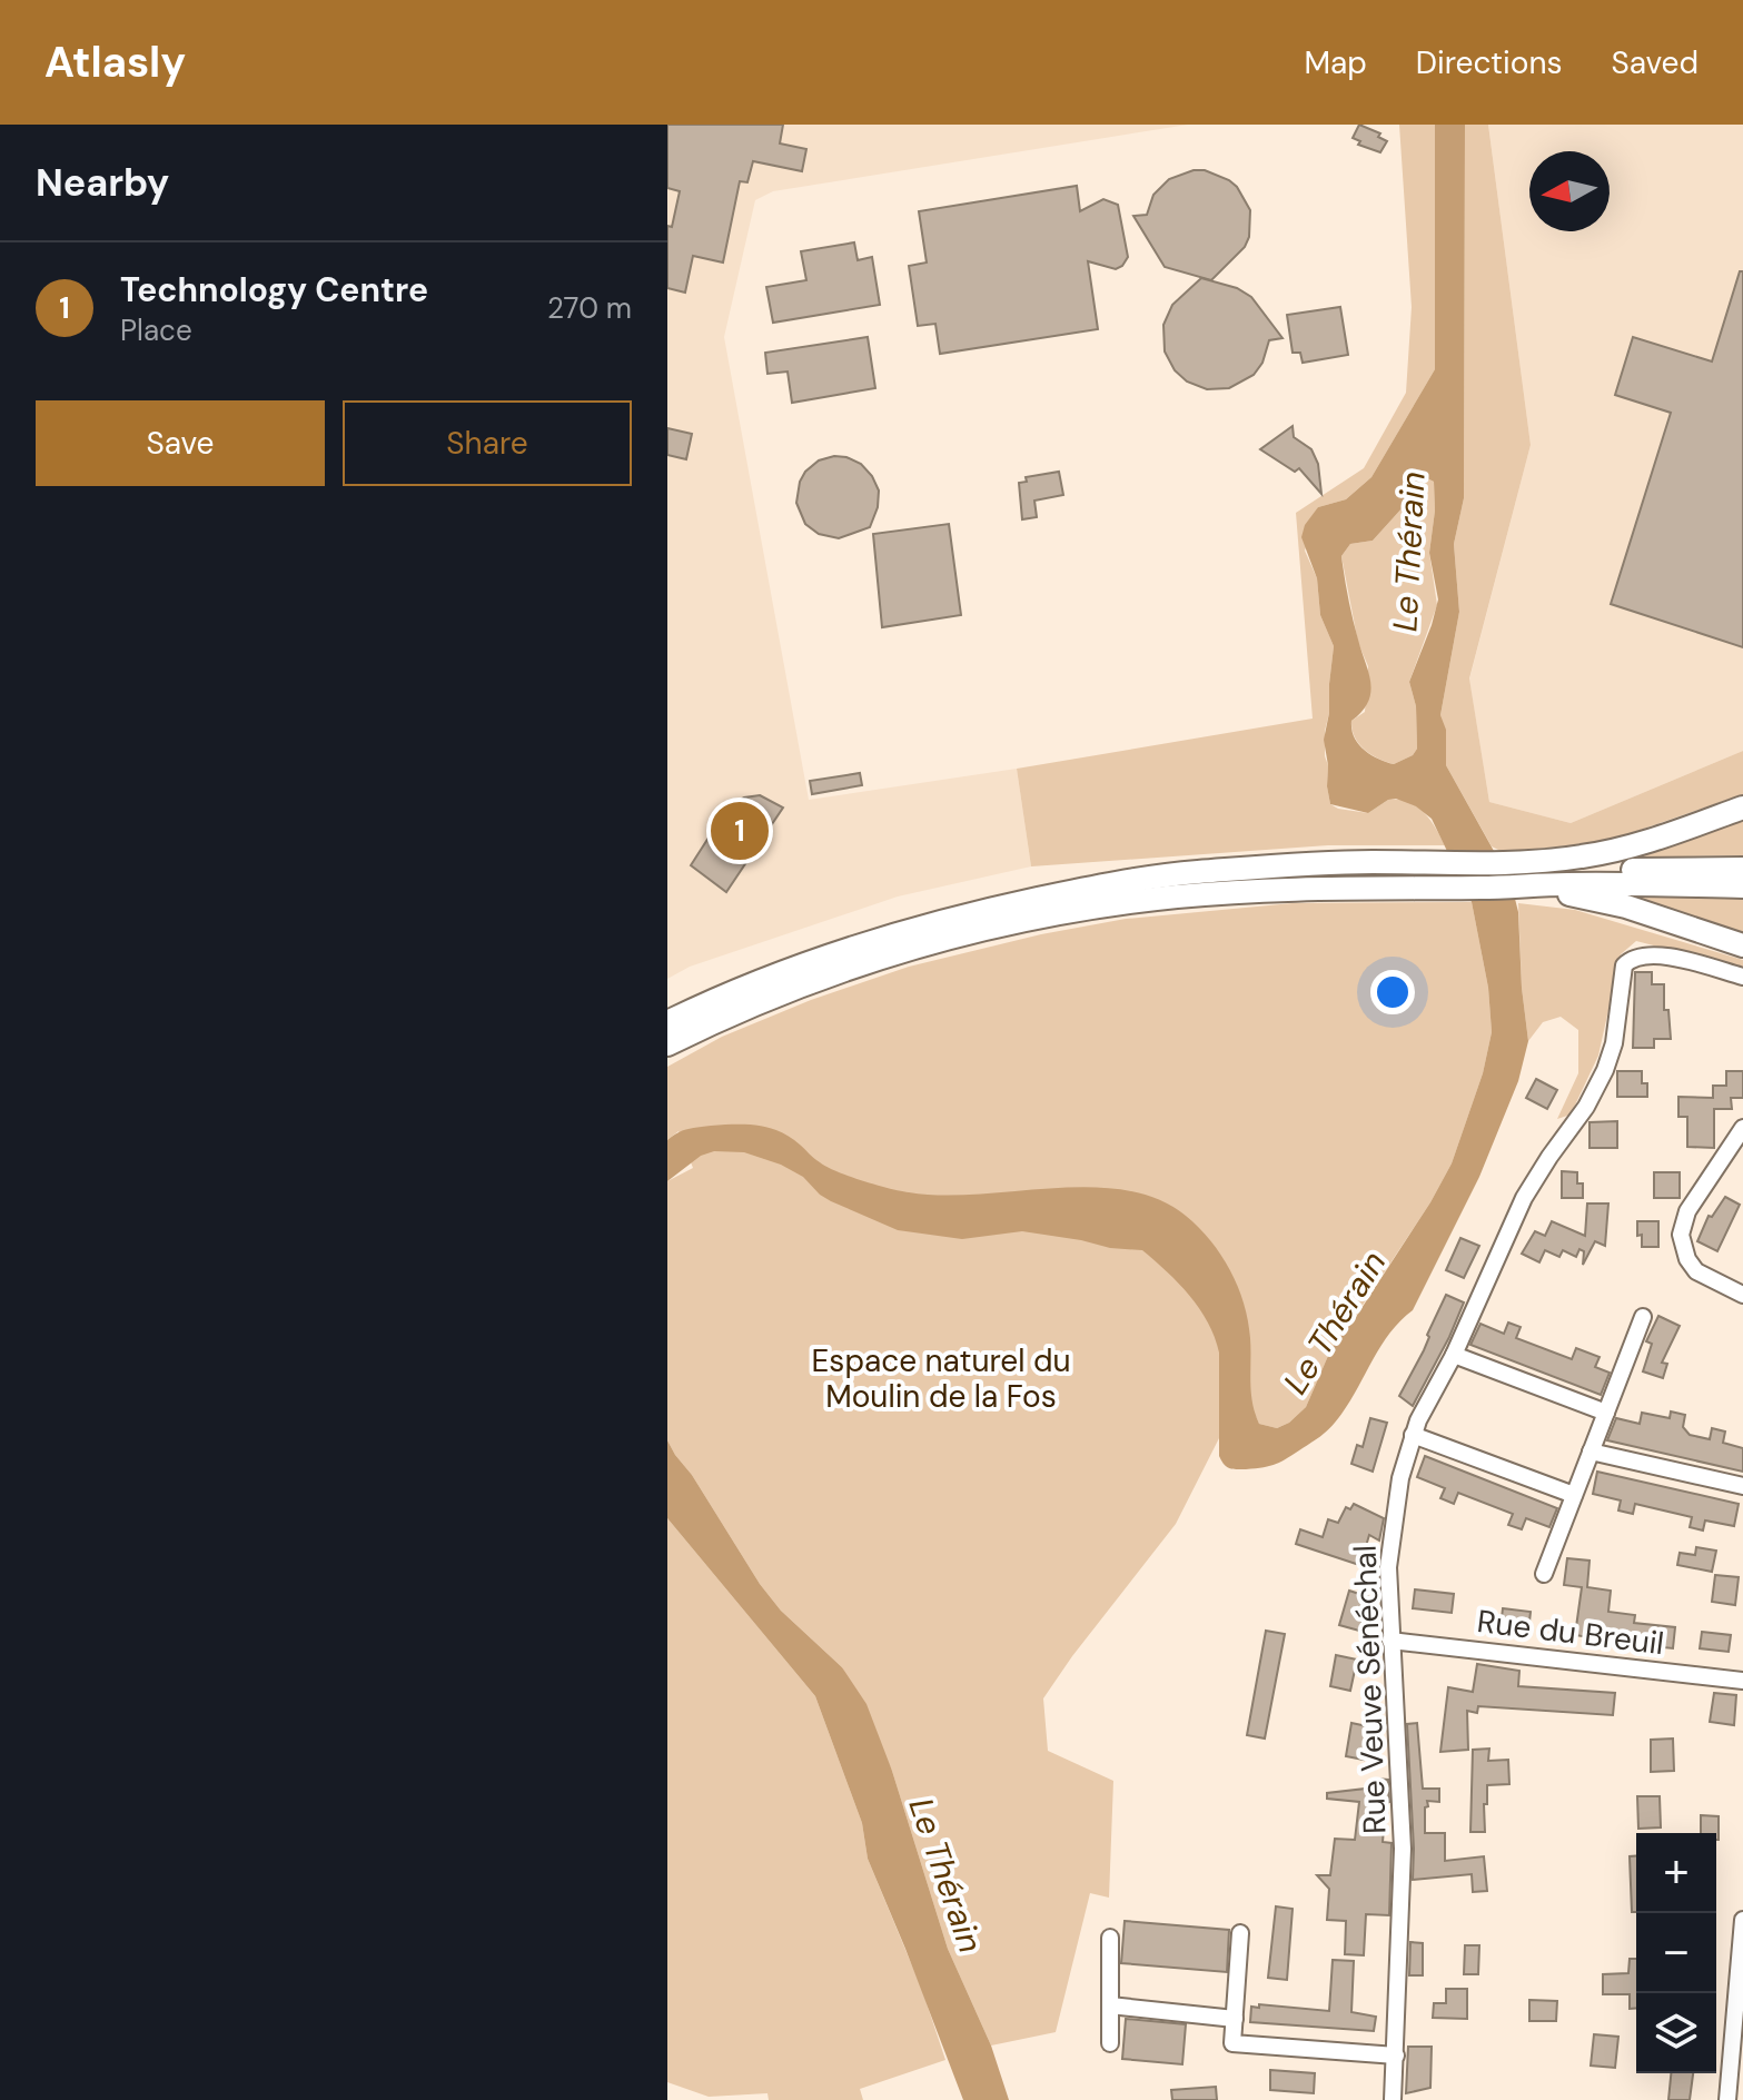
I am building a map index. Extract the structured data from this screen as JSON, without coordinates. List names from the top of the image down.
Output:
{
  "streets": {
    "street": ["Rue du Breuil", "Rue Veuve Sénéchal"]
  },
  "crossings": [
    ["Rue du Breuil", "Rue Veuve Sénéchal"]
  ],
  "water": ["Le Thérain"],
  "parks": ["Espace naturel du Moulin de la Fos"],
  "north": "left",
  "page": {
    "header": "Atlasly",
    "nav": ["Map", "Directions", "Saved"],
    "heading": "Nearby",
    "list": [
      {
        "mark": "1",
        "name": "Technology Centre",
        "note": "Place",
        "value": "270 m"
      }
    ],
    "buttons": ["Save", "Share"],
    "pins": "1",
    "map_buttons": ["+", "−"]
  }
}
